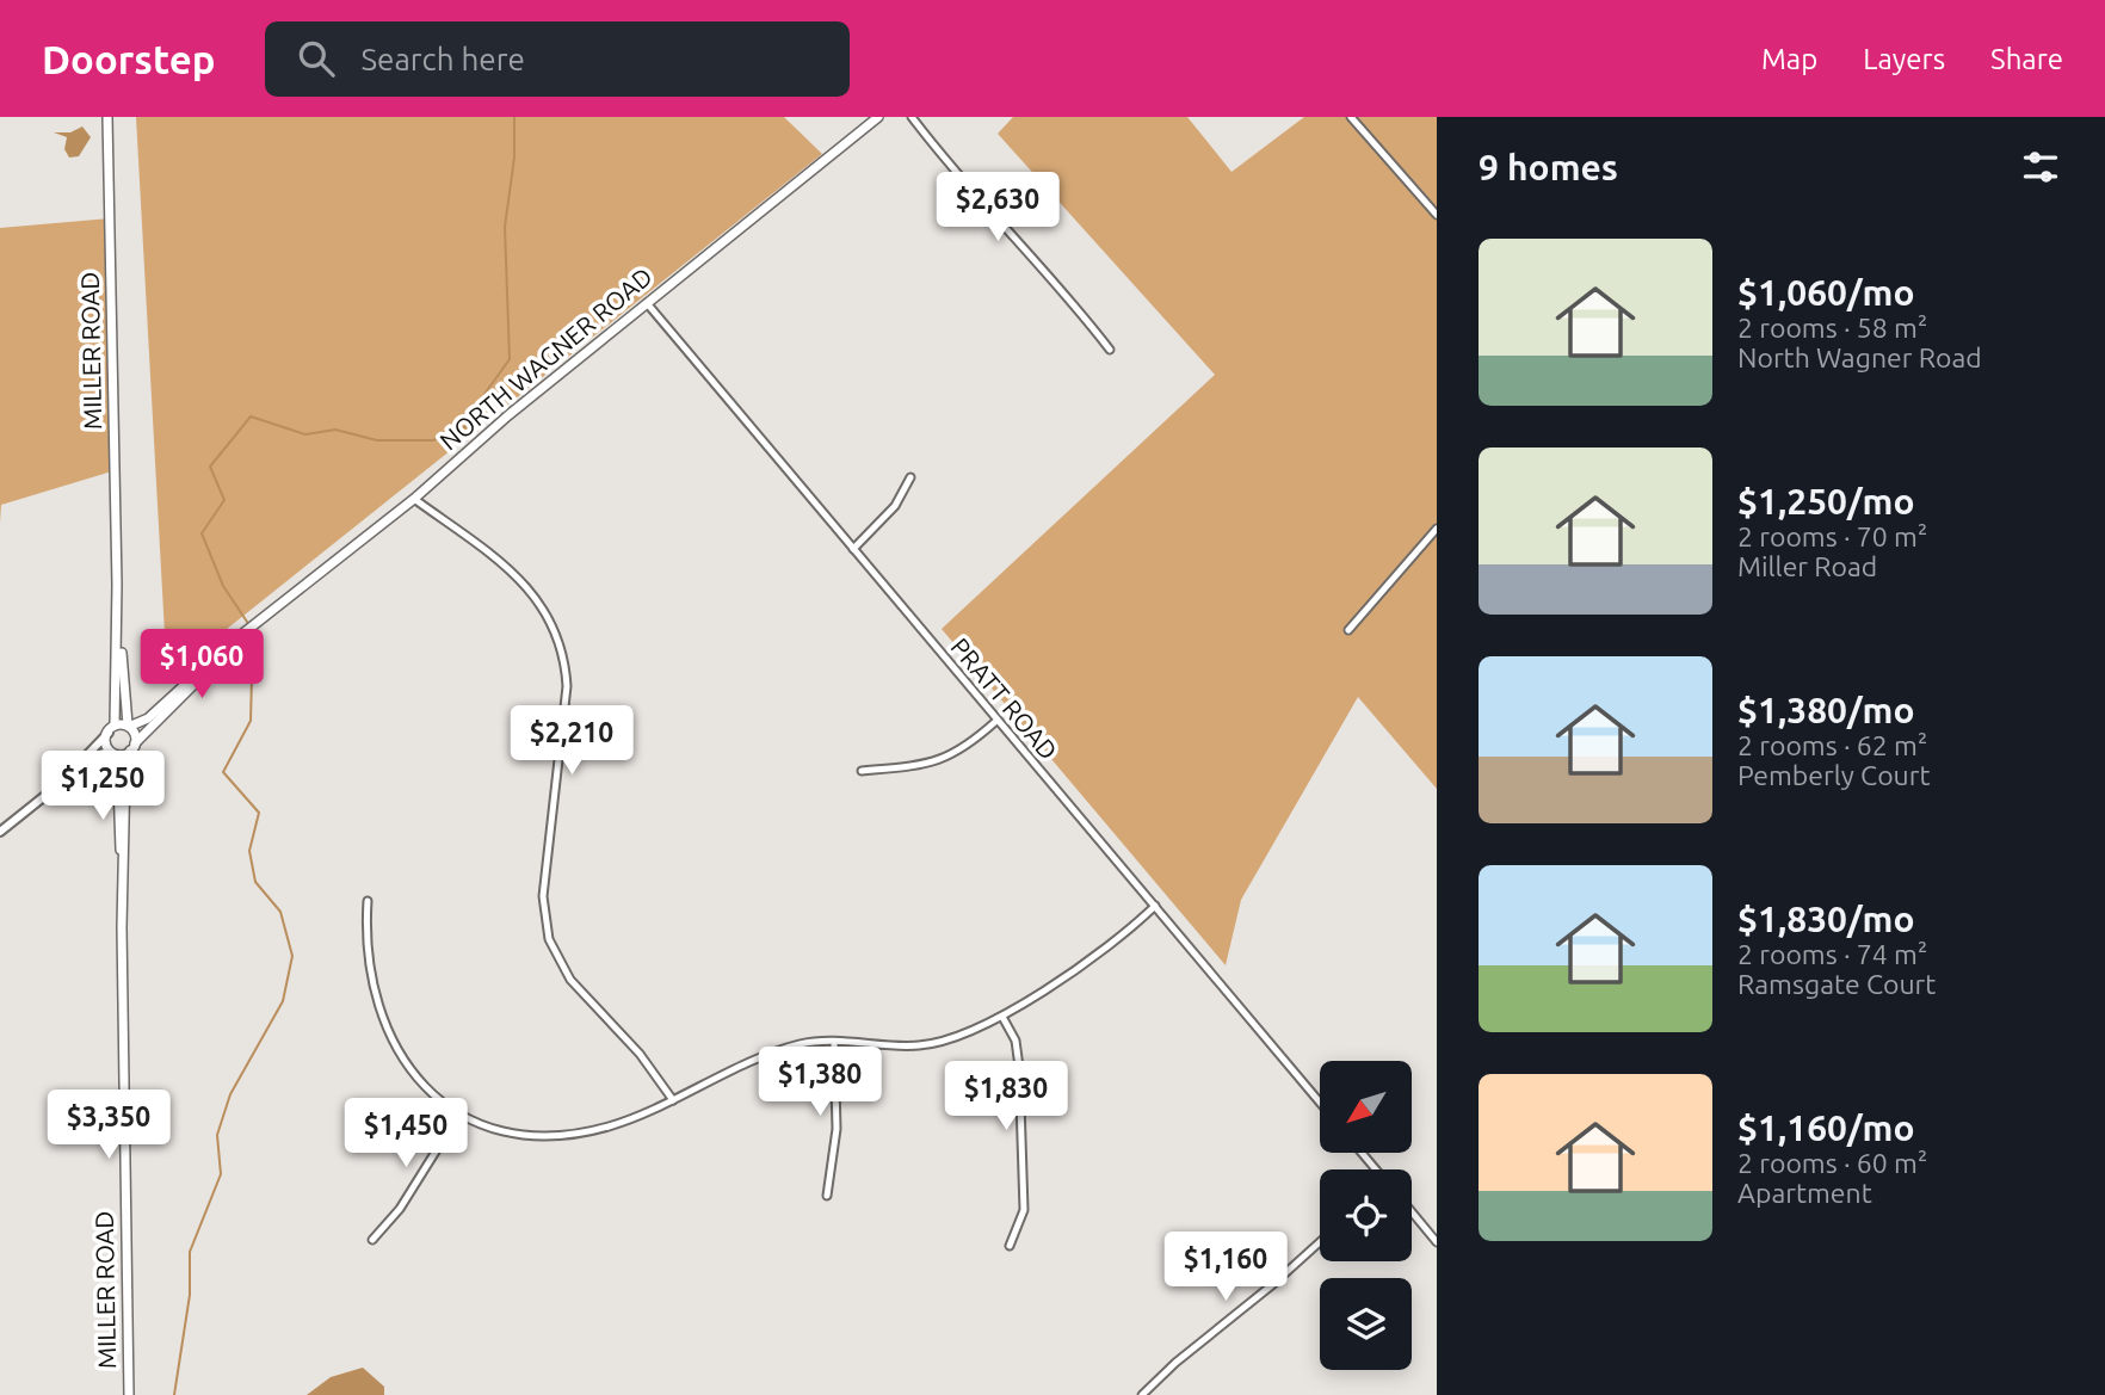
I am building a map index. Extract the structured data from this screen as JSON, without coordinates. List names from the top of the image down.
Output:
{
  "streets": {
    "main road": ["MILLER ROAD", "NORTH WAGNER ROAD"],
    "street": ["PRATT ROAD"]
  },
  "crossings": [
    ["MILLER ROAD", "NORTH WAGNER ROAD"],
    ["NORTH WAGNER ROAD", "PRATT ROAD"]
  ],
  "north": "bottom left",
  "page": {
    "header": "Doorstep",
    "search": "Search here",
    "nav": ["Map", "Layers", "Share"],
    "heading": "9 homes",
    "price": [
      "$2,630",
      "$1,060",
      "$2,210",
      "$1,250",
      "$1,380",
      "$1,830",
      "$3,350",
      "$1,450",
      "$1,160"
    ],
    "list": [
      {
        "name": "$1,060/mo",
        "note": "2 rooms · 58 m² · North Wagner Road"
      },
      {
        "name": "$1,250/mo",
        "note": "2 rooms · 70 m² · Miller Road"
      },
      {
        "name": "$1,380/mo",
        "note": "2 rooms · 62 m² · Pemberly Court"
      },
      {
        "name": "$1,830/mo",
        "note": "2 rooms · 74 m² · Ramsgate Court"
      },
      {
        "name": "$1,160/mo",
        "note": "2 rooms · 60 m² · Apartment"
      }
    ]
  }
}
